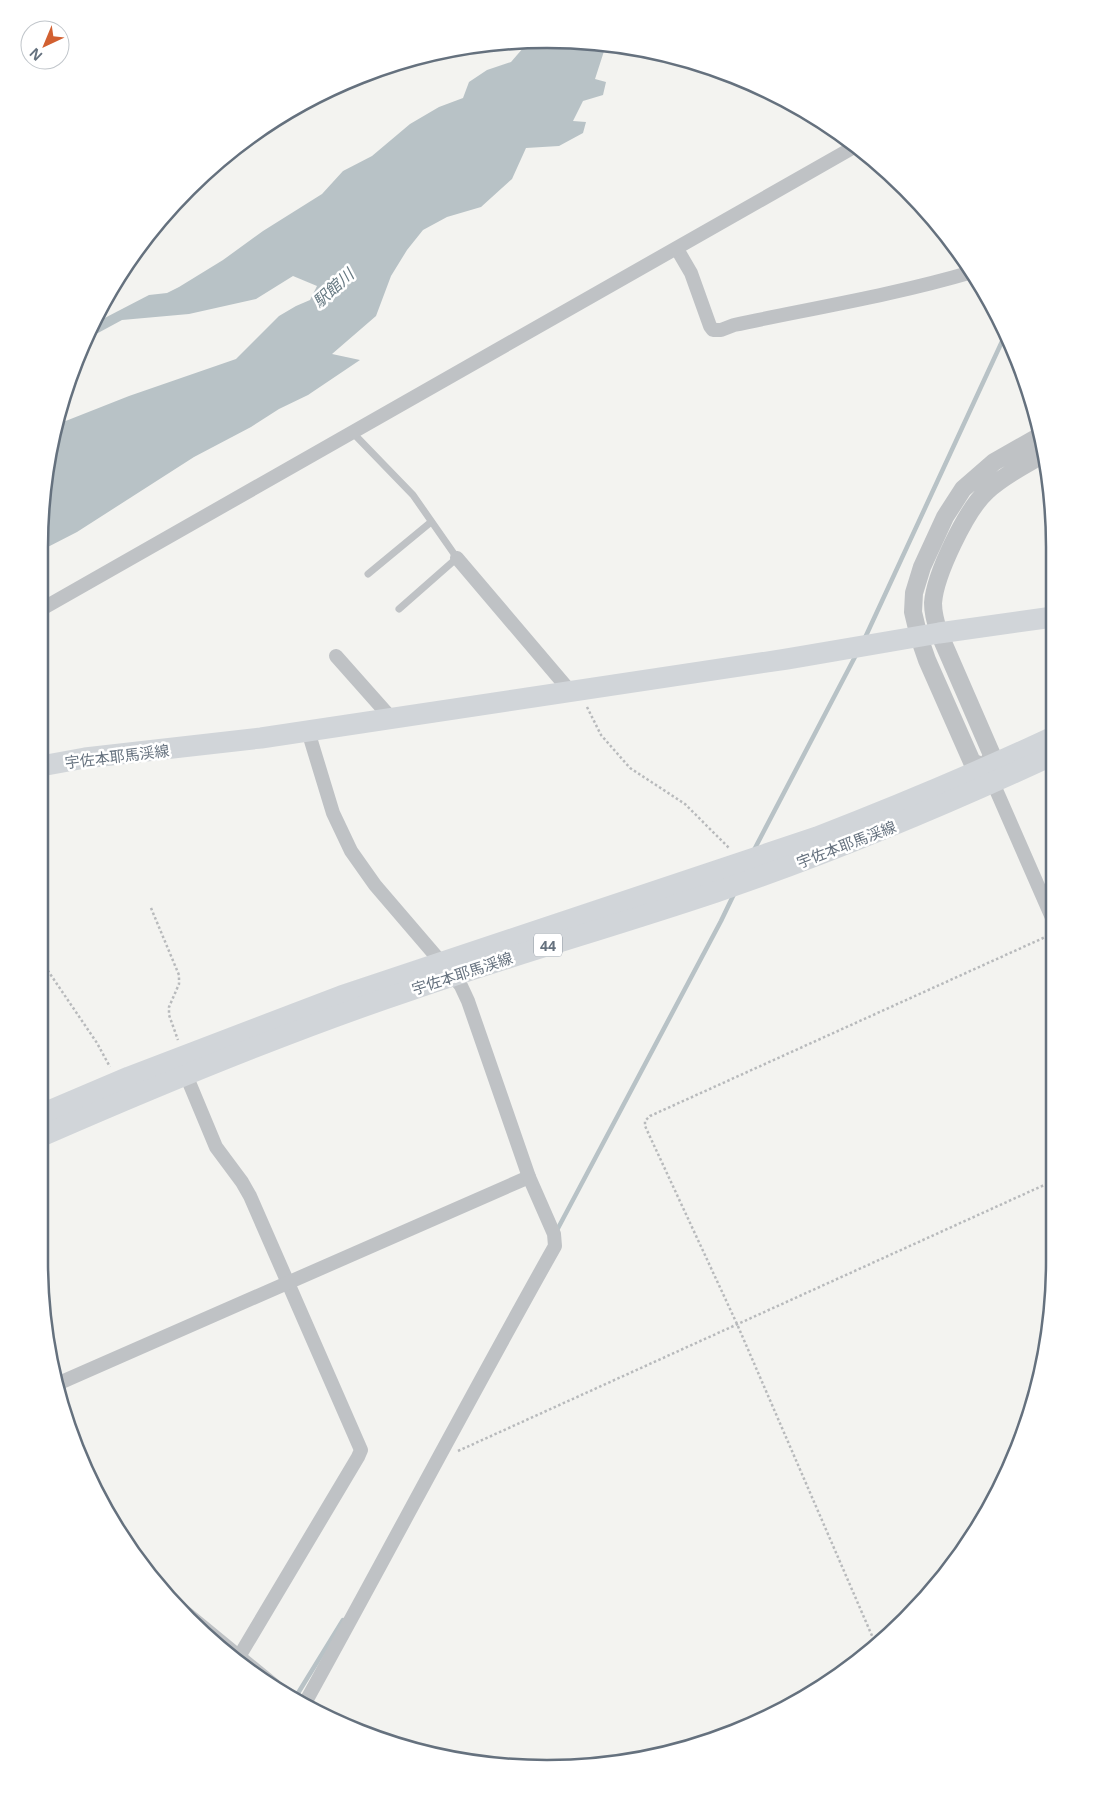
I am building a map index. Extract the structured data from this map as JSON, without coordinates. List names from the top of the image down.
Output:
{
  "streets": {
    "main road": ["宇佐本耶馬渓線", "44"]
  },
  "water": ["駅館川"],
  "north": "bottom left"
}
